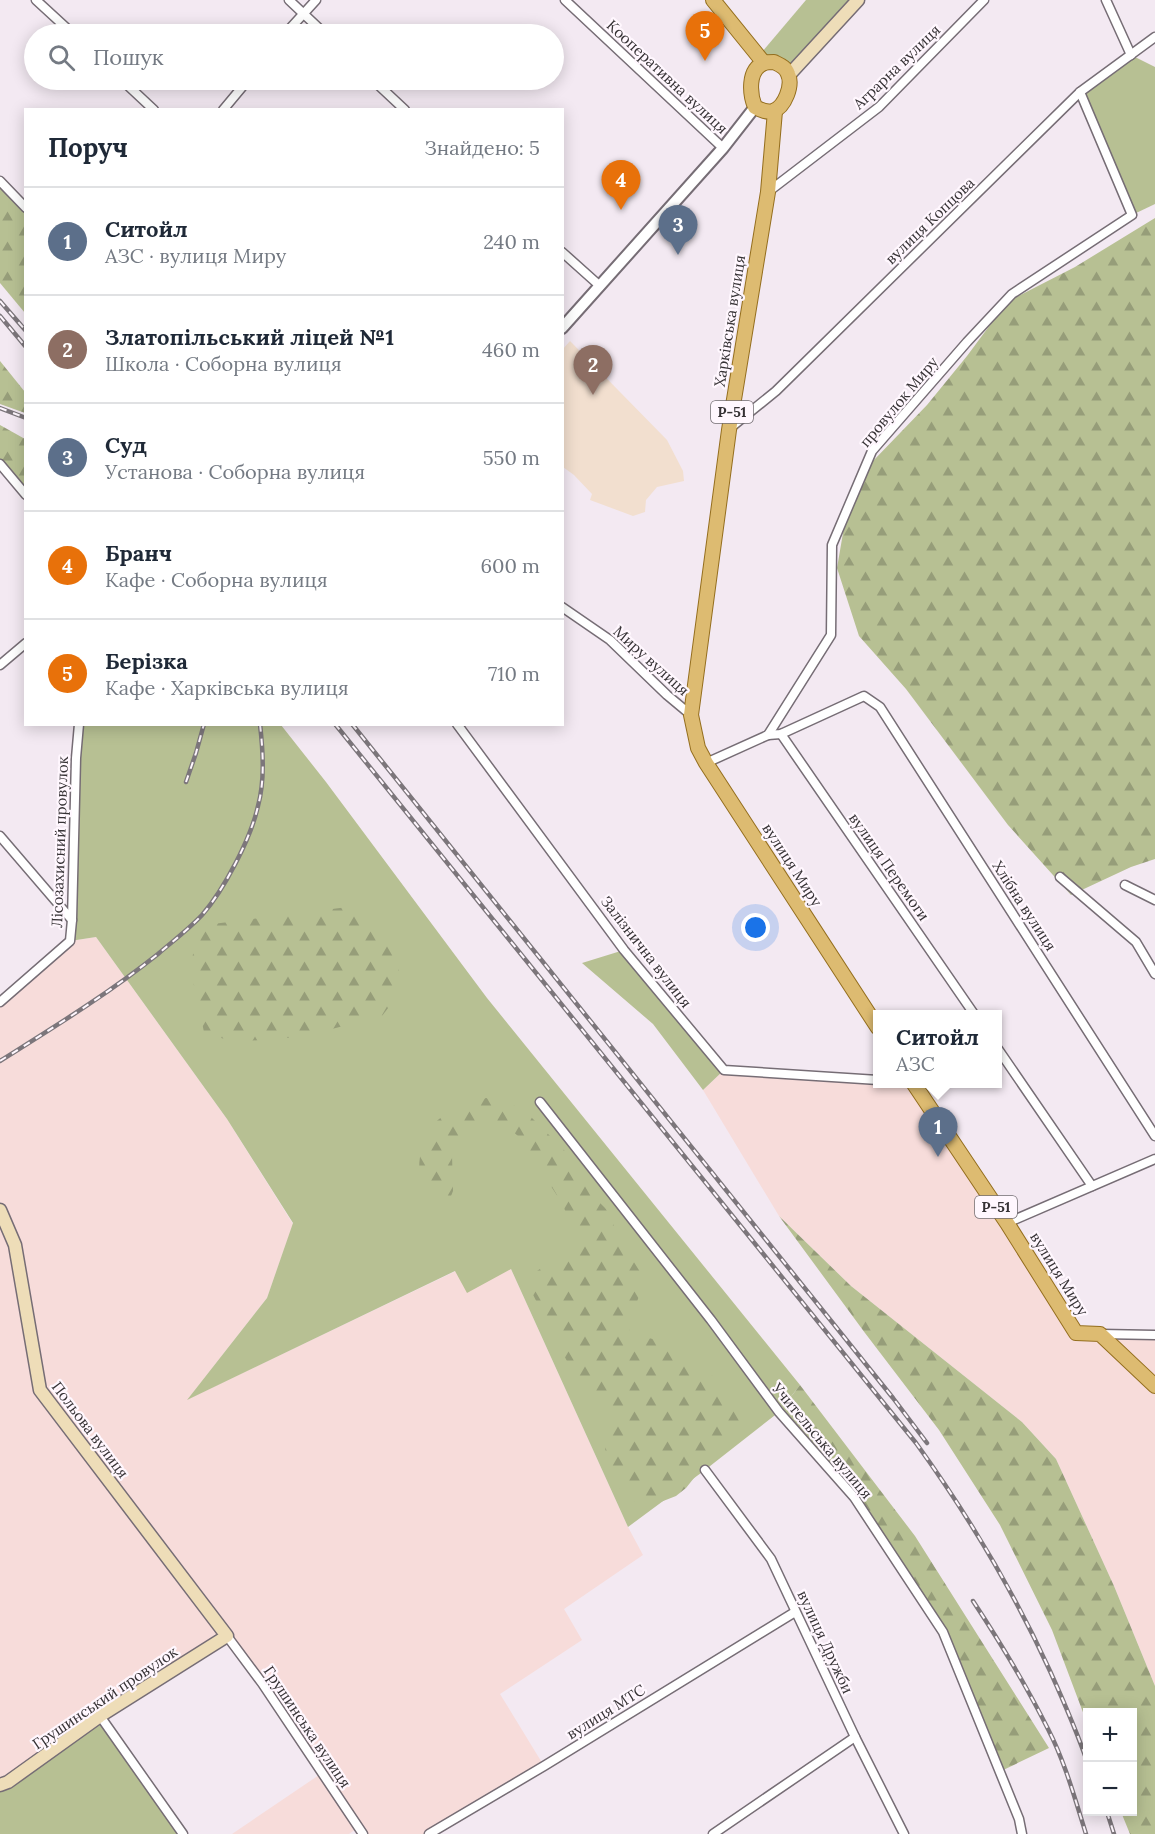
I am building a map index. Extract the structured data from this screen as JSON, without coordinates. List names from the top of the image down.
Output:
{
  "streets": {
    "main road": [
      "Харківська вулиця",
      "Р-51",
      "вулиця Миру",
      "Польова вулиця",
      "Грушинський провулок"
    ],
    "street": [
      "Аграрна вулиця",
      "Кооперативна вулиця",
      "вулиця Копцова",
      "провулок Миру",
      "Миру вулиця",
      "Лісозахисний провулок",
      "вулиця Перемоги",
      "Хлібна вулиця",
      "Залізнична вулиця",
      "Учительська вулиця",
      "вулиця Дружби",
      "вулиця МТС",
      "Грушинська вулиця"
    ]
  },
  "crossings": [
    ["Аграрна вулиця", "Харківська вулиця"],
    ["вулиця Копцова", "Харківська вулиця"],
    ["вулиця Копцова", "провулок Миру"],
    ["Харківська вулиця", "Р-51"],
    ["Харківська вулиця", "Миру вулиця"],
    ["Харківська вулиця", "вулиця Миру"],
    ["Миру вулиця", "вулиця Миру"],
    ["вулиця Перемоги", "Хлібна вулиця"],
    ["Польова вулиця", "Грушинський провулок"],
    ["Польова вулиця", "Грушинська вулиця"],
    ["вулиця Дружби", "вулиця МТС"],
    ["Грушинський провулок", "Грушинська вулиця"]
  ],
  "page": {
    "pins": [
      "5",
      "4",
      "3",
      "2",
      "1"
    ],
    "search": "Пошук",
    "heading": ["Поруч", "Знайдено: 5"],
    "list": [
      {
        "mark": "1",
        "name": "Ситойл",
        "note": "АЗС · вулиця Миру",
        "value": "240 m"
      },
      {
        "mark": "2",
        "name": "Златопільський ліцей №1",
        "note": "Школа · Соборна вулиця",
        "value": "460 m"
      },
      {
        "mark": "3",
        "name": "Суд",
        "note": "Установа · Соборна вулиця",
        "value": "550 m"
      },
      {
        "mark": "4",
        "name": "Бранч",
        "note": "Кафе · Соборна вулиця",
        "value": "600 m"
      },
      {
        "mark": "5",
        "name": "Берізка",
        "note": "Кафе · Харківська вулиця",
        "value": "710 m"
      }
    ],
    "popup": ["Ситойл", "АЗС"],
    "map_buttons": ["+", "−"]
  }
}
